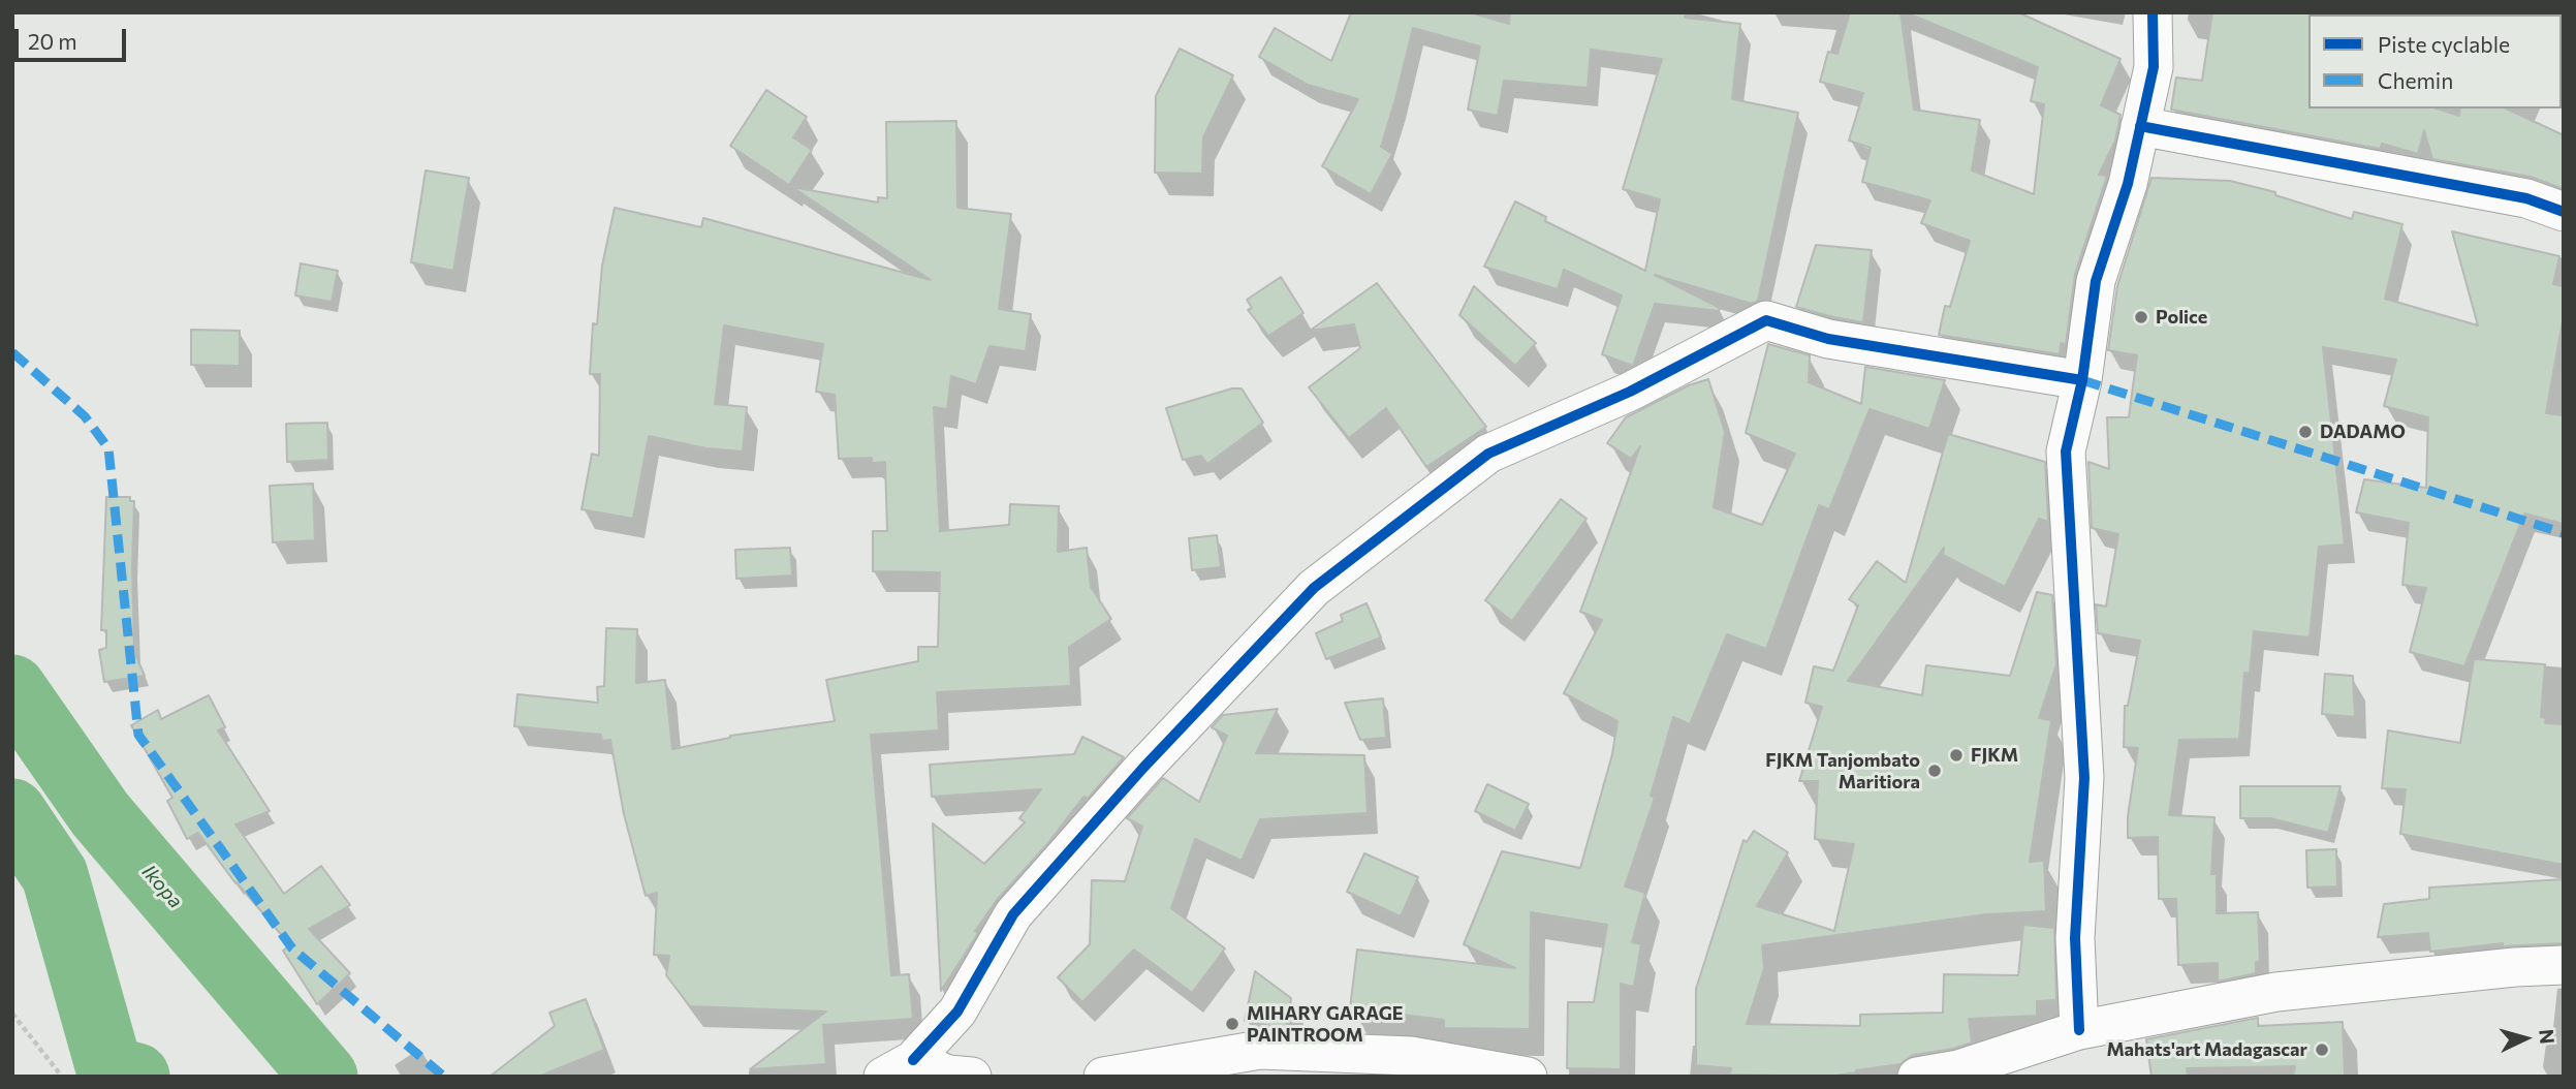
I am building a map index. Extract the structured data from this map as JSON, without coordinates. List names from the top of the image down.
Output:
{
  "water": ["Ikopa"],
  "places": [
    "Police",
    "DADAMO",
    "FJKM",
    "FJKM Tanjombato Maritiora",
    "MIHARY GARAGE PAINTROOM",
    "Mahats'art Madagascar"
  ],
  "legend": ["Piste cyclable", "Chemin"],
  "scale_bar": "20 m",
  "north": "right"
}
